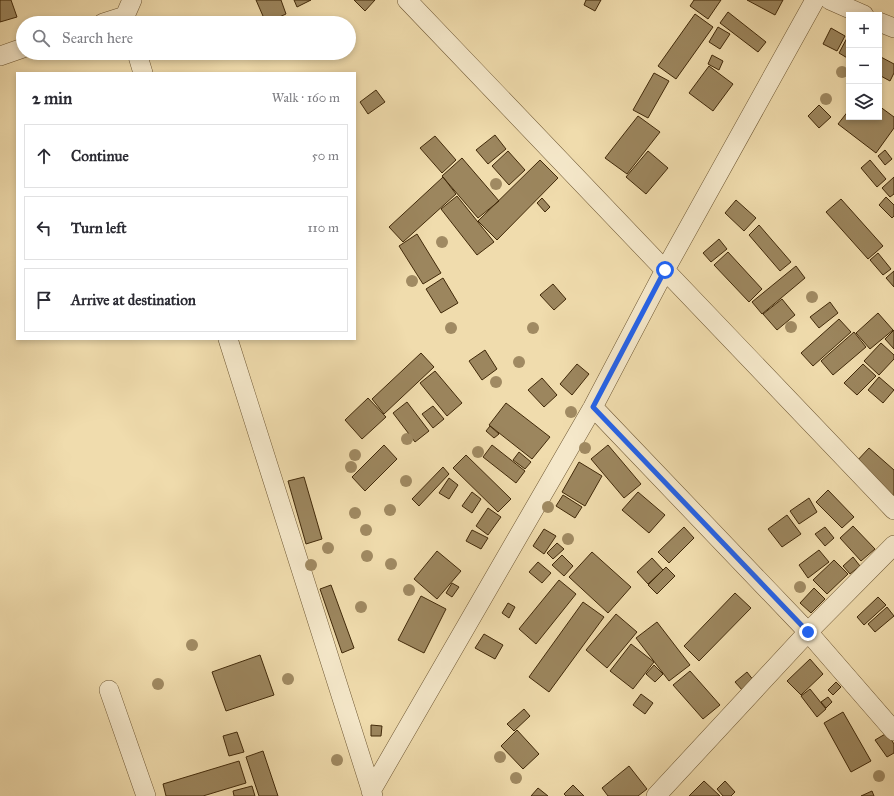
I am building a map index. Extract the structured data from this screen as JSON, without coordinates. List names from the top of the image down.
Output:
{
  "page": {
    "map_buttons": ["+", "−"],
    "search": "Search here",
    "heading": ["2 min", "Walk · 160 m"],
    "list": [
      ["Continue", "50 m"],
      ["Turn left", "110 m"],
      "Arrive at destination"
    ]
  }
}
